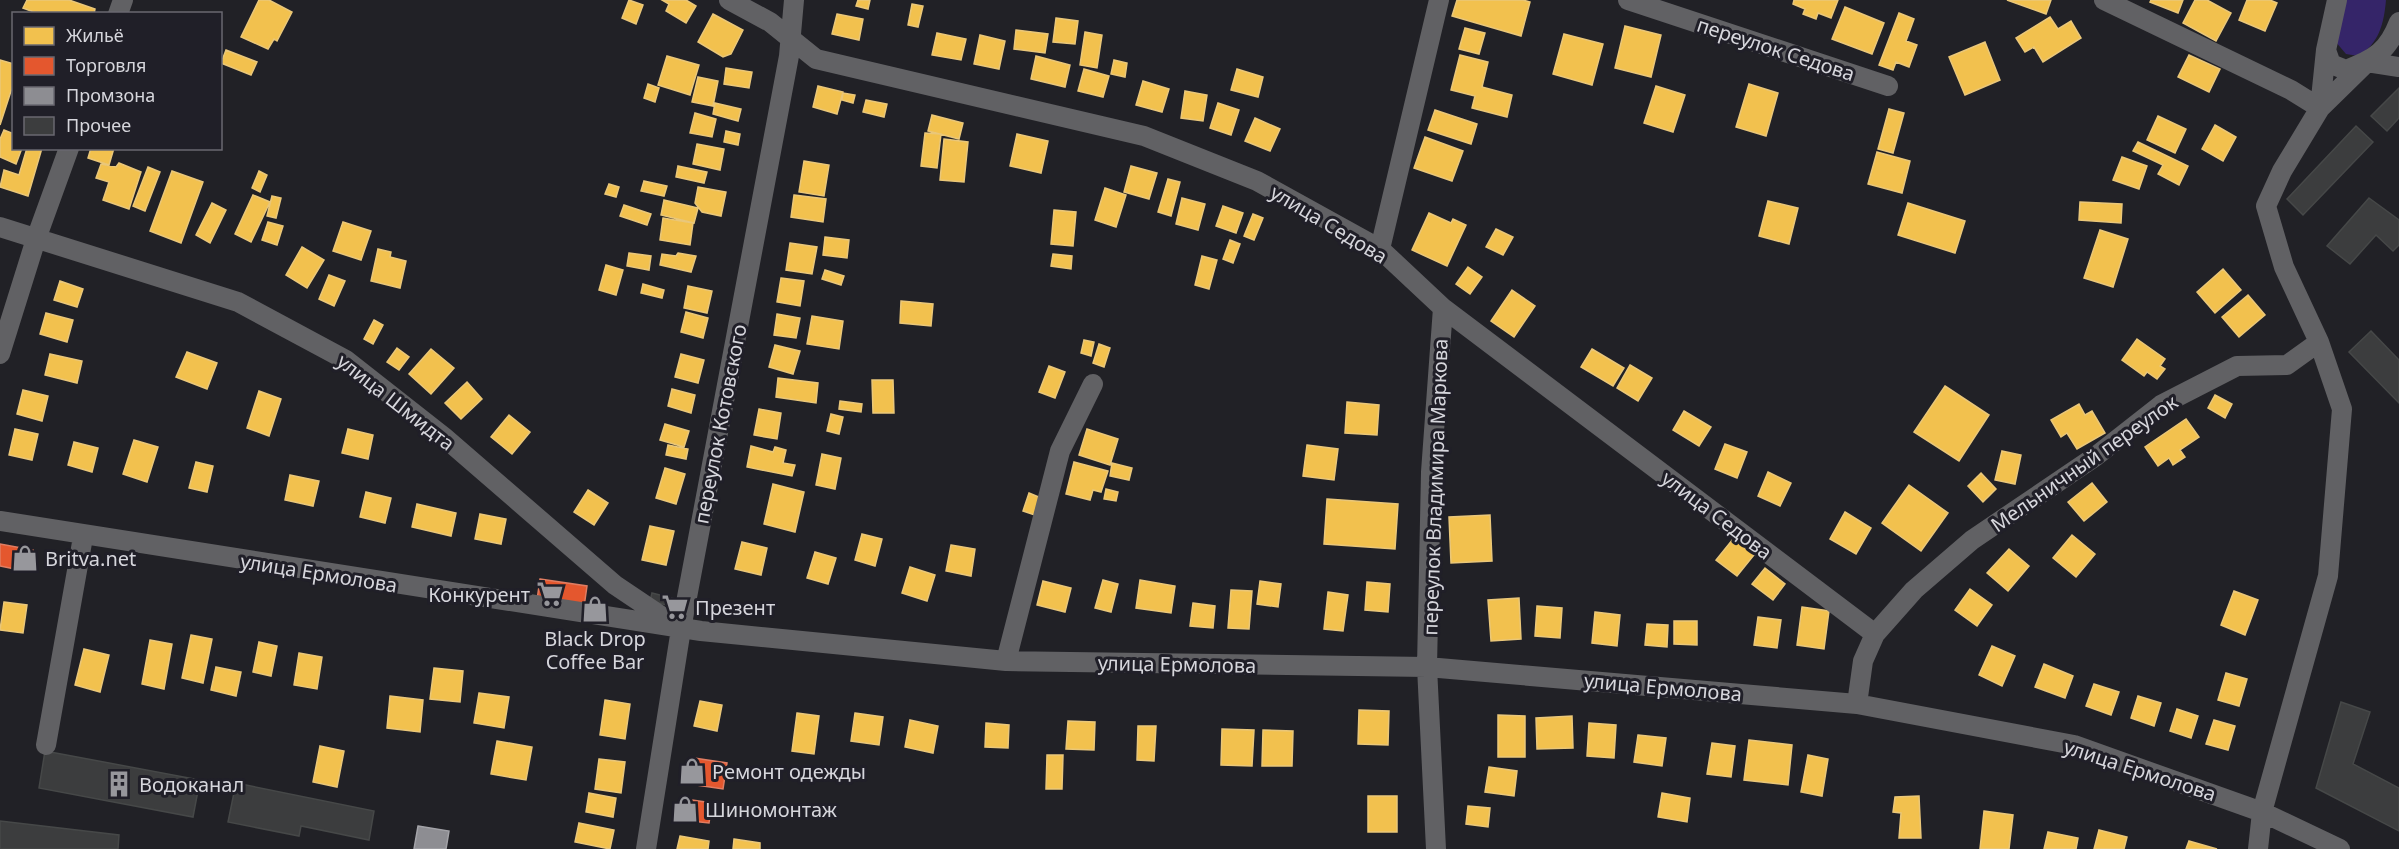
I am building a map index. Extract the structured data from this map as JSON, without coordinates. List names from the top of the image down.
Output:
{
  "streets": {
    "street": [
      "переулок Седова",
      "улица Седова",
      "улица Шмидта",
      "переулок Котовского",
      "Мельничный переулок",
      "переулок Владимира Маркова",
      "улица Ермолова"
    ]
  },
  "crossings": [
    ["улица Седова", "переулок Котовского"],
    ["улица Седова", "Мельничный переулок"],
    ["улица Седова", "переулок Владимира Маркова"],
    ["улица Шмидта", "переулок Котовского"],
    ["улица Шмидта", "улица Ермолова"],
    ["переулок Котовского", "улица Ермолова"],
    ["переулок Владимира Маркова", "улица Ермолова"]
  ],
  "places": {
    "shop": [
      "Britva.net",
      "Black Drop Coffee Bar",
      "Ремонт одежды",
      "Шиномонтаж"
    ],
    "supermarket": ["Конкурент", "Презент"],
    "building": ["Водоканал"]
  },
  "legend": [
    "Жильё",
    "Торговля",
    "Промзона",
    "Прочее"
  ]
}
